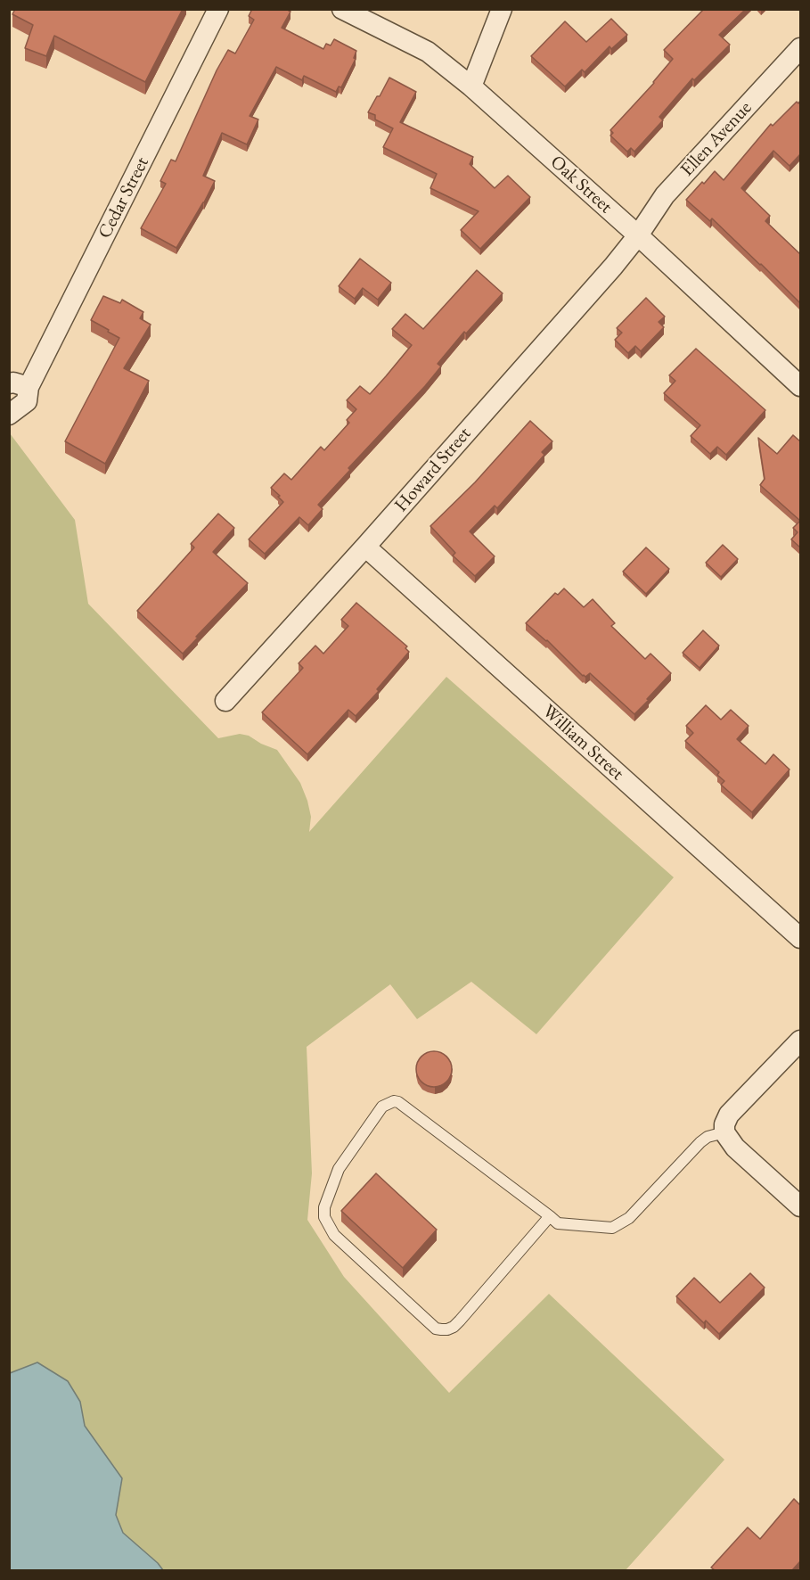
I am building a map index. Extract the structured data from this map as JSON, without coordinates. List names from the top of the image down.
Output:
{
  "streets": {
    "street": [
      "Ellen Avenue",
      "Oak Street",
      "Cedar Street",
      "Howard Street",
      "William Street"
    ]
  },
  "crossings": [
    ["Ellen Avenue", "Oak Street"],
    ["Ellen Avenue", "Howard Street"],
    ["Oak Street", "Howard Street"],
    ["Howard Street", "William Street"]
  ]
}
